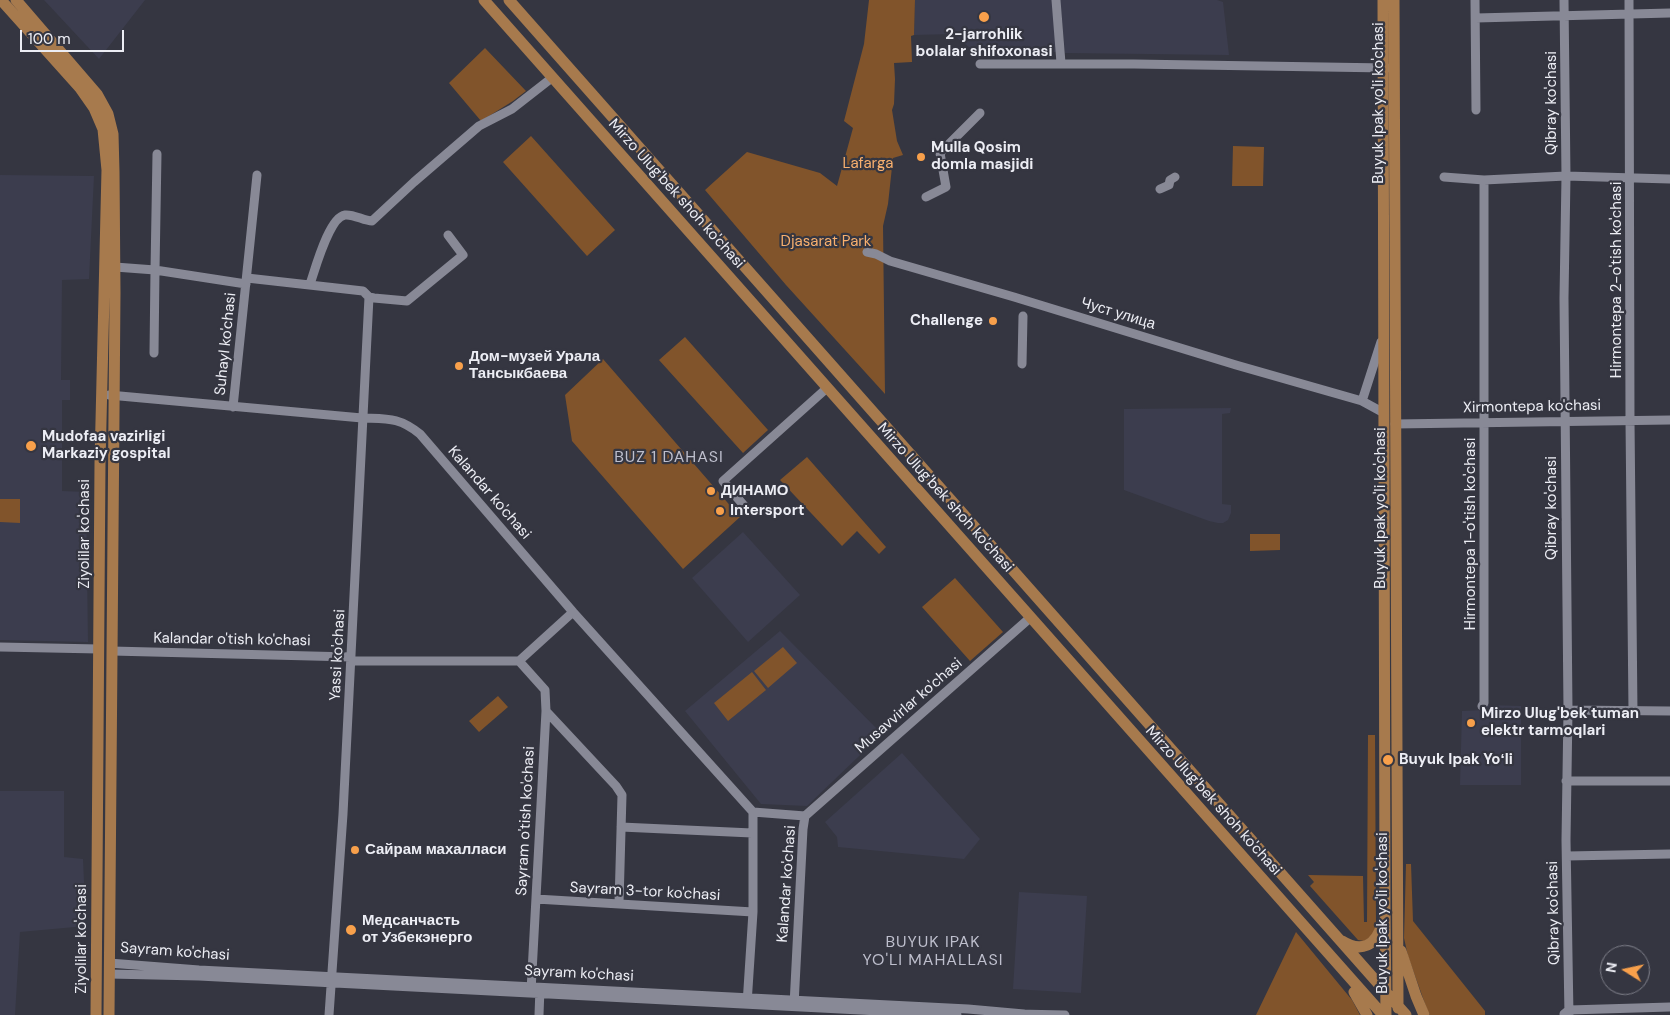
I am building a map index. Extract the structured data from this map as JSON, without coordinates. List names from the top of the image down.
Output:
{
  "streets": {
    "main road": [
      "Buyuk Ipak yo'li ko'chasi",
      "Mirzo Ulug'bek shoh ko'chasi",
      "Ziyolilar ko'chasi",
      "Sayram ko'chasi"
    ],
    "street": [
      "Qibray ko'chasi",
      "Hirmontepa 2-o'tish ko'chasi",
      "Чуст улица",
      "Suhayl ko'chasi",
      "Xirmontepa ko'chasi",
      "Kalandar ko'chasi",
      "Hirmontepa 1-o'tish ko'chasi",
      "Kalandar o'tish ko'chasi",
      "Yassi ko'chasi",
      "Musavvirlar ko'chasi",
      "Sayram o'tish ko'chasi",
      "Sayram 3-tor ko'chasi"
    ]
  },
  "crossings": [
    ["Buyuk Ipak yo'li ko'chasi", "Mirzo Ulug'bek shoh ko'chasi"],
    ["Buyuk Ipak yo'li ko'chasi", "Чуст улица"],
    ["Buyuk Ipak yo'li ko'chasi", "Xirmontepa ko'chasi"],
    ["Qibray ko'chasi", "Xirmontepa ko'chasi"],
    ["Mirzo Ulug'bek shoh ko'chasi", "Musavvirlar ko'chasi"],
    ["Hirmontepa 2-o'tish ko'chasi", "Xirmontepa ko'chasi"],
    ["Чуст улица", "Xirmontepa ko'chasi"],
    ["Suhayl ko'chasi", "Kalandar ko'chasi"],
    ["Suhayl ko'chasi", "Ziyolilar ko'chasi"],
    ["Suhayl ko'chasi", "Yassi ko'chasi"],
    ["Xirmontepa ko'chasi", "Hirmontepa 1-o'tish ko'chasi"],
    ["Kalandar ko'chasi", "Ziyolilar ko'chasi"],
    ["Kalandar ko'chasi", "Yassi ko'chasi"],
    ["Kalandar ko'chasi", "Musavvirlar ko'chasi"],
    ["Kalandar ko'chasi", "Sayram ko'chasi"],
    ["Ziyolilar ko'chasi", "Kalandar o'tish ko'chasi"],
    ["Ziyolilar ko'chasi", "Sayram ko'chasi"],
    ["Kalandar o'tish ko'chasi", "Yassi ko'chasi"],
    ["Kalandar o'tish ko'chasi", "Sayram o'tish ko'chasi"],
    ["Yassi ko'chasi", "Sayram ko'chasi"],
    ["Sayram o'tish ko'chasi", "Sayram 3-tor ko'chasi"],
    ["Sayram o'tish ko'chasi", "Sayram ko'chasi"]
  ],
  "districts": ["BUZ 1 DAHASI", "BUYUK IPAK YO'LI MAHALLASI"],
  "parks": ["Lafarga", "Djasarat Park"],
  "places": [
    "2-jarrohlik bolalar shifoxonasi",
    "Mulla Qosim domla masjidi",
    "Challenge",
    "Дом-музей Урала Тансыкбаева",
    "Mudofaa vazirligi Markaziy gospital",
    "ДИНАМО",
    "Intersport",
    "Mirzo Ulug'bek tuman elektr tarmoqlari",
    "Buyuk Ipak Yoʻli",
    "Сайрам махалласи",
    "Медсанчасть от Узбекэнерго"
  ],
  "scale_bar": "100 m",
  "north": "left"
}
